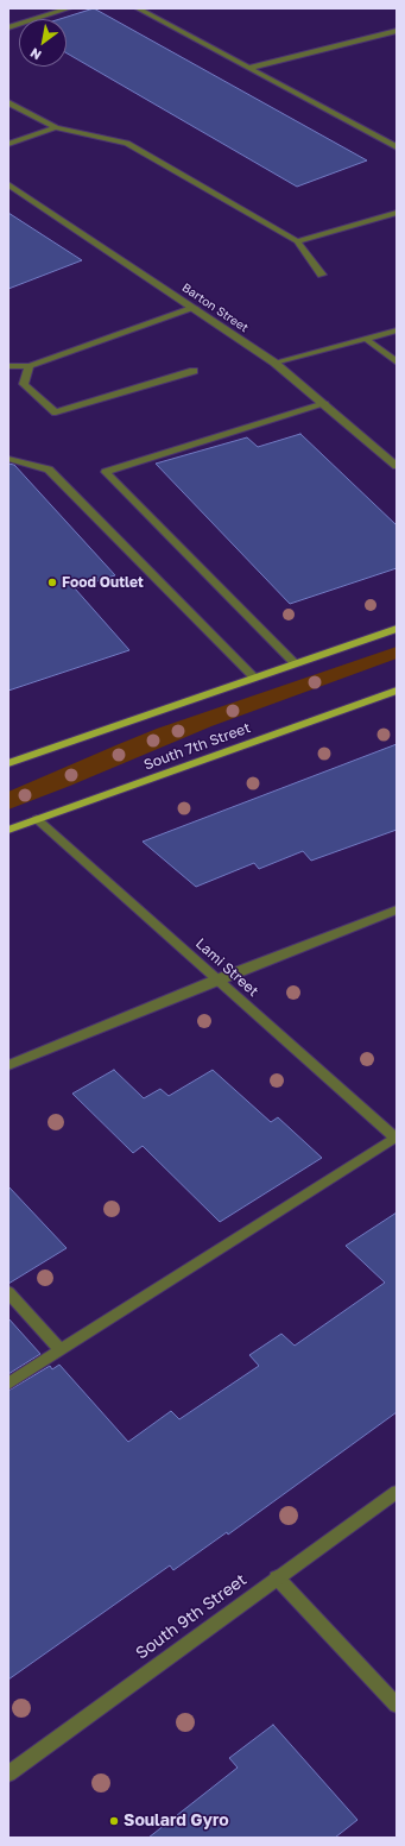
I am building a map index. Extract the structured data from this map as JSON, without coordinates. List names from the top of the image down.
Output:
{
  "streets": {
    "main road": ["South 7th Street"],
    "street": ["Barton Street", "Lami Street", "South 9th Street"]
  },
  "crossings": [
    ["South 7th Street", "Lami Street"]
  ],
  "places": ["Food Outlet", "Soulard Gyro"],
  "north": "bottom left"
}
